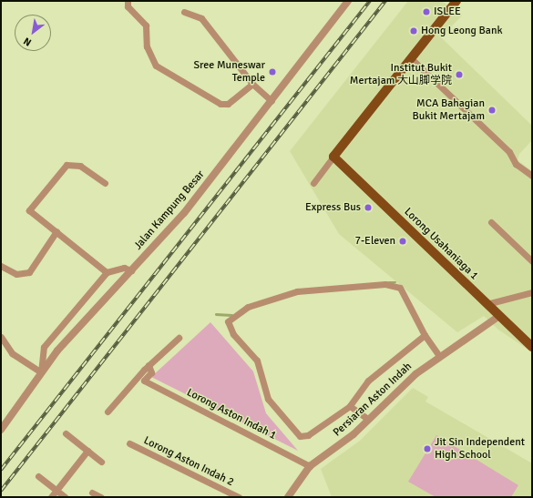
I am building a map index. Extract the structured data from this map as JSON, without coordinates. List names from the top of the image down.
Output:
{
  "streets": {
    "main road": ["Lorong Usahaniaga 1"],
    "street": [
      "Jalan Kampung Besar",
      "Persiaran Aston Indah",
      "Lorong Aston Indah 1",
      "Lorong Aston Indah 2"
    ]
  },
  "crossings": [
    ["Lorong Usahaniaga 1", "Persiaran Aston Indah"],
    ["Persiaran Aston Indah", "Lorong Aston Indah 1"]
  ],
  "places": [
    "ISLEE",
    "Hong Leong Bank",
    "Sree Muneswar Temple",
    "Institut Bukit Mertajam 大山脚学院",
    "MCA Bahagian Bukit Mertajam",
    "Express Bus",
    "7-Eleven",
    "Jit Sin Independent High School"
  ],
  "north": "bottom left"
}
